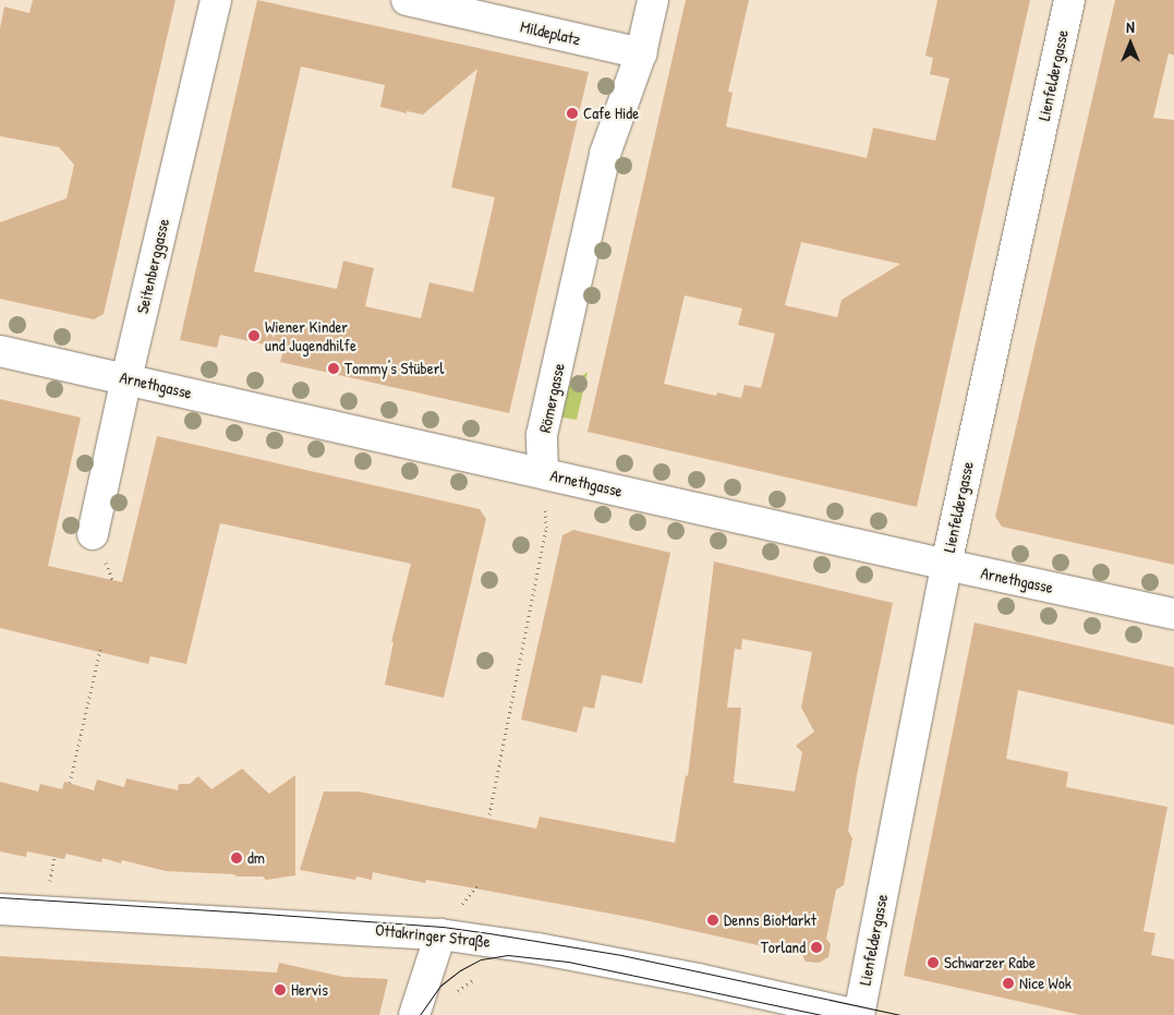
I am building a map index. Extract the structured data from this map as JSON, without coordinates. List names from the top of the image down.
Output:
{
  "streets": {
    "street": [
      "Mildeplatz",
      "Lienfeldergasse",
      "Seitenberggasse",
      "Arnethgasse",
      "Römergasse",
      "Ottakringer Straße"
    ]
  },
  "crossings": [
    ["Mildeplatz", "Römergasse"],
    ["Lienfeldergasse", "Arnethgasse"],
    ["Lienfeldergasse", "Ottakringer Straße"],
    ["Seitenberggasse", "Arnethgasse"],
    ["Arnethgasse", "Römergasse"]
  ],
  "places": [
    "Cafe Hide",
    "Wiener Kinder und Jugendhilfe",
    "Tommy's Stüberl",
    "dm",
    "Denns BioMarkt",
    "Torland",
    "Schwarzer Rabe",
    "Nice Wok",
    "Hervis"
  ],
  "north": "top"
}
